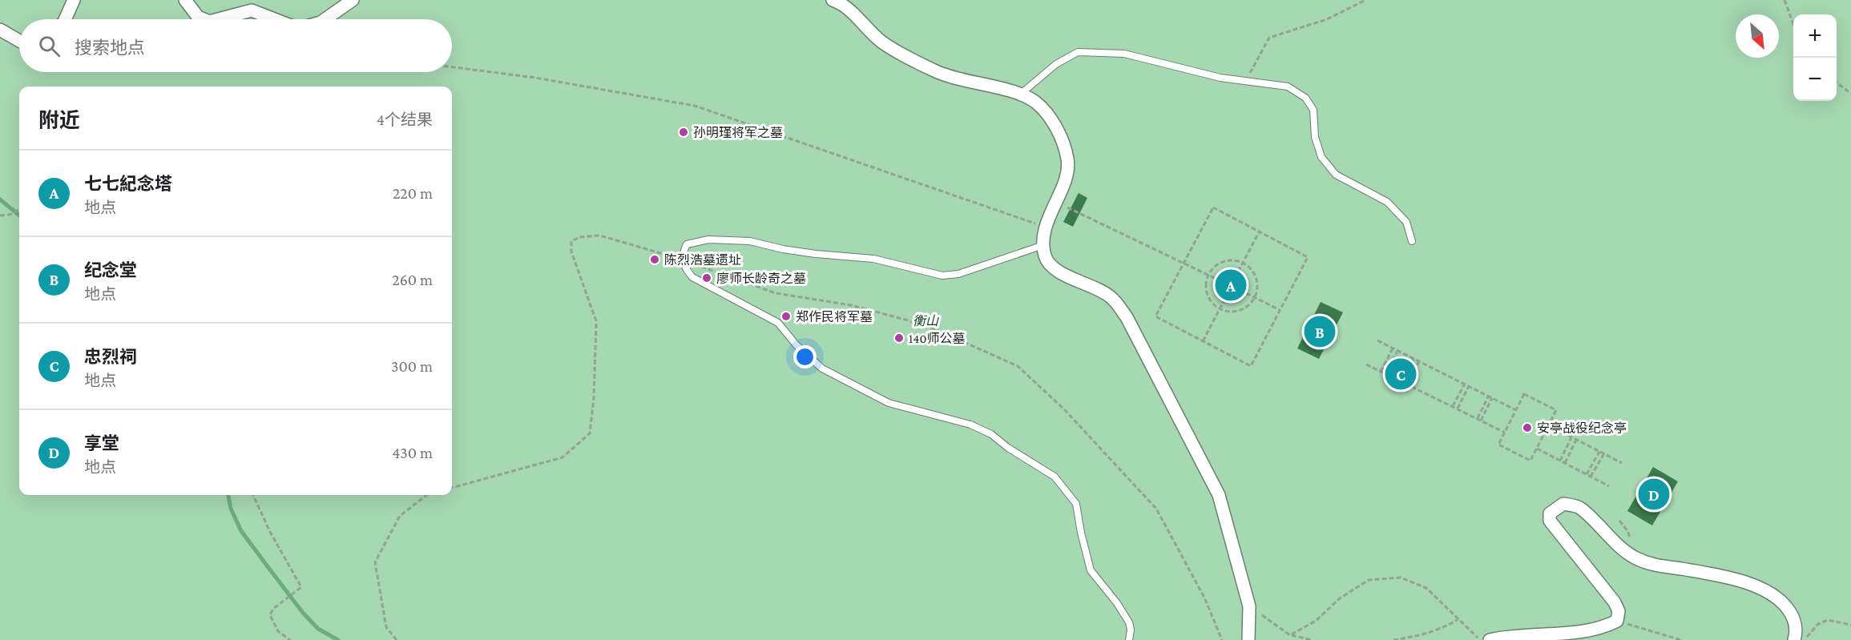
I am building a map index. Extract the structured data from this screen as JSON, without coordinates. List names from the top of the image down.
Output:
{
  "parks": ["衡山"],
  "places": [
    "孙明瑾将军之墓",
    "陈烈浩墓遗址",
    "廖师长龄奇之墓",
    "郑作民将军墓",
    "140师公墓",
    "安亭战役纪念亭"
  ],
  "north": "bottom right",
  "page": {
    "map_buttons": ["+", "−"],
    "search": "搜索地点",
    "heading": ["附近", "4个结果"],
    "list": [
      {
        "mark": "A",
        "name": "七七紀念塔",
        "note": "地点",
        "value": "220 m"
      },
      {
        "mark": "B",
        "name": "纪念堂",
        "note": "地点",
        "value": "260 m"
      },
      {
        "mark": "C",
        "name": "忠烈祠",
        "note": "地点",
        "value": "300 m"
      },
      {
        "mark": "D",
        "name": "享堂",
        "note": "地点",
        "value": "430 m"
      }
    ],
    "pins": [
      "A",
      "B",
      "C",
      "D"
    ]
  }
}
